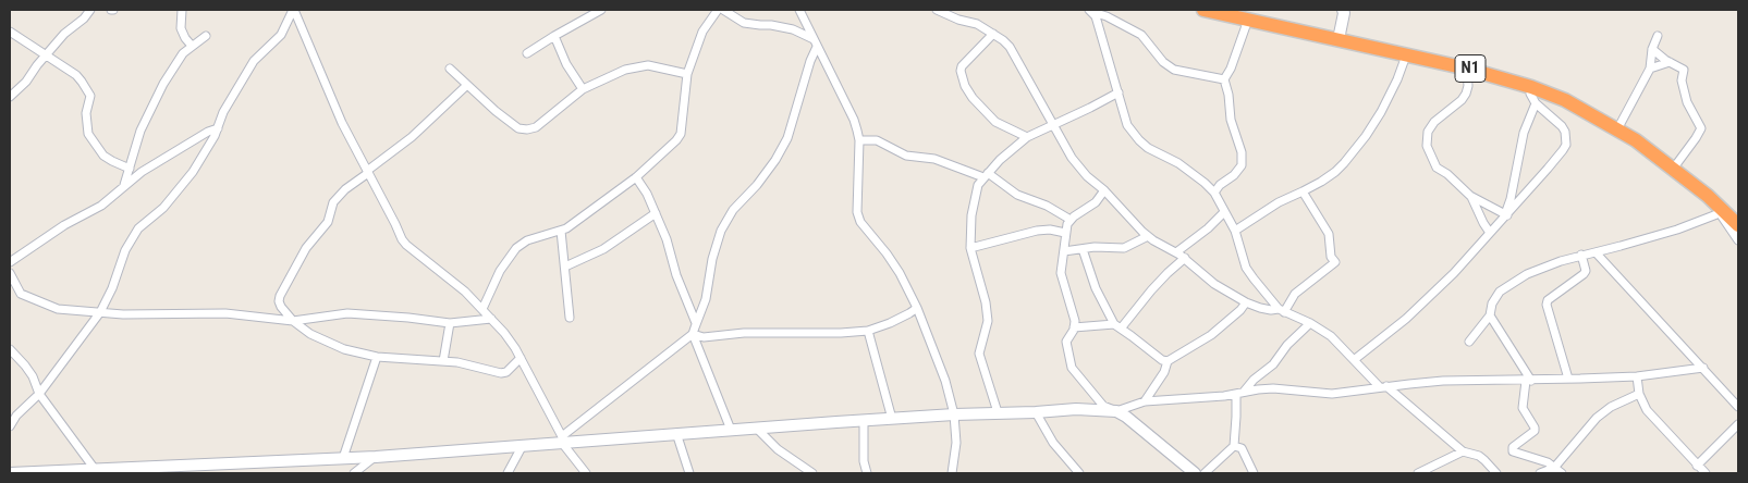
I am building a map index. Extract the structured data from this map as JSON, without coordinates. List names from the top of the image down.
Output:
{
  "streets": {
    "highway": ["N1"]
  }
}
